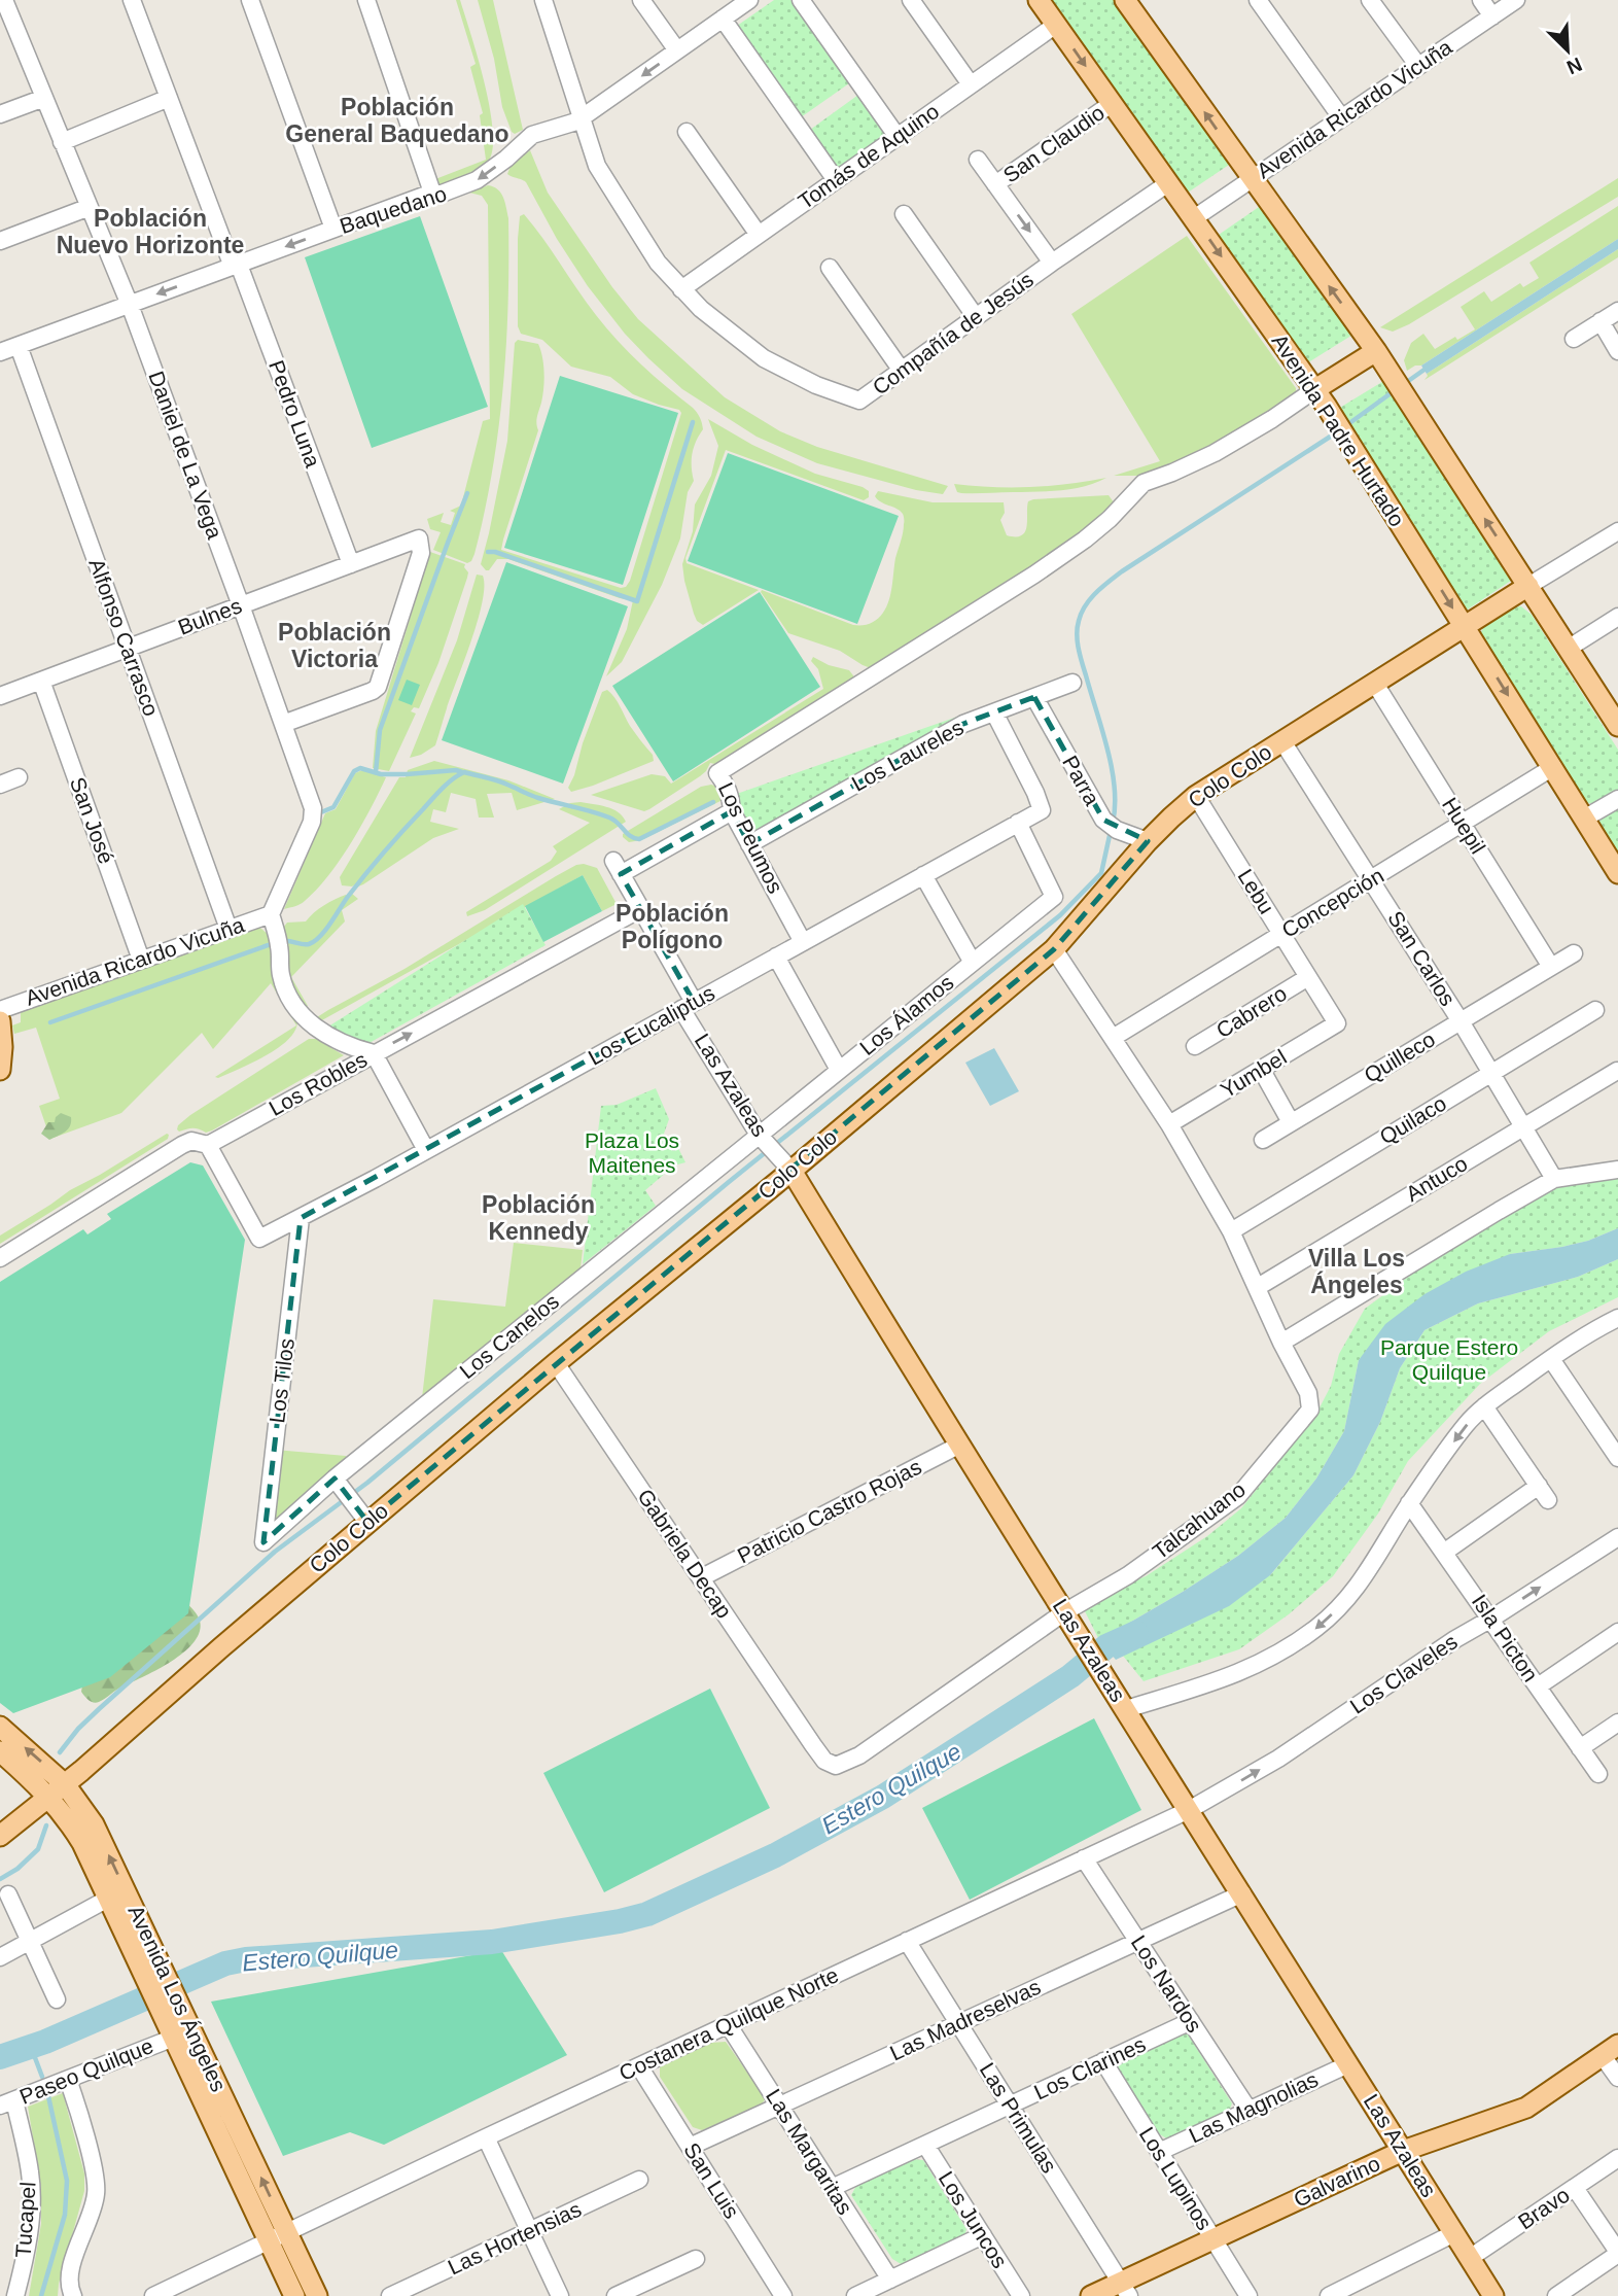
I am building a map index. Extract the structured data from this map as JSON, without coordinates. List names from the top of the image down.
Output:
{
  "streets": {
    "main road": [
      "Avenida Ricardo Vicuña",
      "Avenida Padre Hurtado",
      "Colo Colo",
      "Las Azaleas",
      "Avenida Los Ángeles",
      "Galvarino"
    ],
    "street": [
      "San Claudio",
      "Tomás de Aquino",
      "Baquedano",
      "Compañía de Jesús",
      "Pedro Luna",
      "Daniel de La Vega",
      "Bulnes",
      "Alfonso Carrasco",
      "Los Laureles",
      "Parra",
      "San José",
      "Huepil",
      "Los Peumos",
      "Lebu",
      "Concepción",
      "San Carlos",
      "Cabrero",
      "Los Álamos",
      "Los Eucaliptus",
      "Quilleco",
      "Yumbel",
      "Los Robles",
      "Quilaco",
      "Antuco",
      "Los Canelos",
      "Los Tilos",
      "Patricio Castro Rojas",
      "Talcahuano",
      "Gabriela Decap",
      "Isla Picton",
      "Los Claveles",
      "Los Nardos",
      "Las Madreselvas",
      "Costanera Quilque Norte",
      "Los Clarines",
      "Paseo Quilque",
      "Las Magnolias",
      "Las Primulas",
      "Las Margaritas",
      "Los Lupinos",
      "San Luis",
      "Bravo",
      "Tucapel",
      "Los Juncos",
      "Las Hortensias"
    ]
  },
  "crossings": [
    ["Avenida Ricardo Vicuña", "Avenida Padre Hurtado"],
    ["Avenida Ricardo Vicuña", "Daniel de La Vega"],
    ["Avenida Ricardo Vicuña", "Alfonso Carrasco"],
    ["Avenida Ricardo Vicuña", "San José"],
    ["San Claudio", "Avenida Padre Hurtado"],
    ["Tomás de Aquino", "Compañía de Jesús"],
    ["Tomás de Aquino", "Avenida Padre Hurtado"],
    ["Baquedano", "Compañía de Jesús"],
    ["Baquedano", "Pedro Luna"],
    ["Baquedano", "Daniel de La Vega"],
    ["Baquedano", "Alfonso Carrasco"],
    ["Compañía de Jesús", "Avenida Padre Hurtado"],
    ["Pedro Luna", "Bulnes"],
    ["Avenida Padre Hurtado", "Colo Colo"],
    ["Avenida Padre Hurtado", "Los Peumos"],
    ["Avenida Padre Hurtado", "Concepción"],
    ["Daniel de La Vega", "Bulnes"],
    ["Bulnes", "Alfonso Carrasco"],
    ["Bulnes", "San José"],
    ["Los Laureles", "Parra"],
    ["Los Laureles", "Los Peumos"],
    ["Los Laureles", "Los Eucaliptus"],
    ["Colo Colo", "Parra"],
    ["Colo Colo", "Huepil"],
    ["Colo Colo", "Lebu"],
    ["Colo Colo", "San Carlos"],
    ["Colo Colo", "Las Azaleas"],
    ["Colo Colo", "Talcahuano"],
    ["Colo Colo", "Gabriela Decap"],
    ["Colo Colo", "Avenida Los Ángeles"],
    ["Huepil", "Concepción"],
    ["Huepil", "Quilleco"],
    ["Los Peumos", "Los Eucaliptus"],
    ["Los Peumos", "Las Azaleas"],
    ["Lebu", "Concepción"],
    ["Lebu", "Cabrero"],
    ["Lebu", "Yumbel"],
    ["Concepción", "San Carlos"],
    ["Concepción", "Talcahuano"],
    ["San Carlos", "Quilleco"],
    ["San Carlos", "Quilaco"],
    ["San Carlos", "Antuco"],
    ["Los Álamos", "Los Eucaliptus"],
    ["Los Álamos", "Las Azaleas"],
    ["Los Álamos", "Los Canelos"],
    ["Los Eucaliptus", "Los Robles"],
    ["Los Eucaliptus", "Las Azaleas"],
    ["Los Eucaliptus", "Los Tilos"],
    ["Yumbel", "Talcahuano"],
    ["Los Robles", "Las Azaleas"],
    ["Las Azaleas", "Los Canelos"],
    ["Las Azaleas", "Patricio Castro Rojas"],
    ["Las Azaleas", "Talcahuano"],
    ["Las Azaleas", "Los Claveles"],
    ["Las Azaleas", "Las Madreselvas"],
    ["Las Azaleas", "Costanera Quilque Norte"],
    ["Las Azaleas", "Las Magnolias"],
    ["Las Azaleas", "Galvarino"],
    ["Las Azaleas", "Bravo"],
    ["Quilaco", "Talcahuano"],
    ["Antuco", "Talcahuano"],
    ["Los Canelos", "Los Tilos"],
    ["Patricio Castro Rojas", "Gabriela Decap"],
    ["Talcahuano", "Gabriela Decap"],
    ["Isla Picton", "Los Claveles"],
    ["Los Claveles", "Costanera Quilque Norte"],
    ["Los Nardos", "Las Madreselvas"],
    ["Los Nardos", "Costanera Quilque Norte"],
    ["Los Nardos", "Los Clarines"],
    ["Los Nardos", "Las Magnolias"],
    ["Avenida Los Ángeles", "Costanera Quilque Norte"],
    ["Avenida Los Ángeles", "Paseo Quilque"],
    ["Las Madreselvas", "Las Primulas"],
    ["Las Madreselvas", "Las Margaritas"],
    ["Las Madreselvas", "San Luis"],
    ["Costanera Quilque Norte", "Las Primulas"],
    ["Costanera Quilque Norte", "Las Margaritas"],
    ["Costanera Quilque Norte", "San Luis"],
    ["Los Clarines", "Las Primulas"],
    ["Los Clarines", "Las Margaritas"],
    ["Los Clarines", "Los Lupinos"],
    ["Los Clarines", "Los Juncos"],
    ["Paseo Quilque", "Tucapel"],
    ["Las Magnolias", "Los Lupinos"],
    ["Las Primulas", "Galvarino"],
    ["Los Lupinos", "Galvarino"]
  ],
  "one_way": ["Baquedano", "Los Robles"],
  "districts": [
    "Población General Baquedano",
    "Población Nuevo Horizonte",
    "Población Victoria",
    "Población Polígono",
    "Población Kennedy",
    "Villa Los Ángeles"
  ],
  "water": ["Estero Quilque"],
  "parks": ["Plaza Los Maitenes", "Parque Estero Quilque"],
  "north": "bottom right"
}
